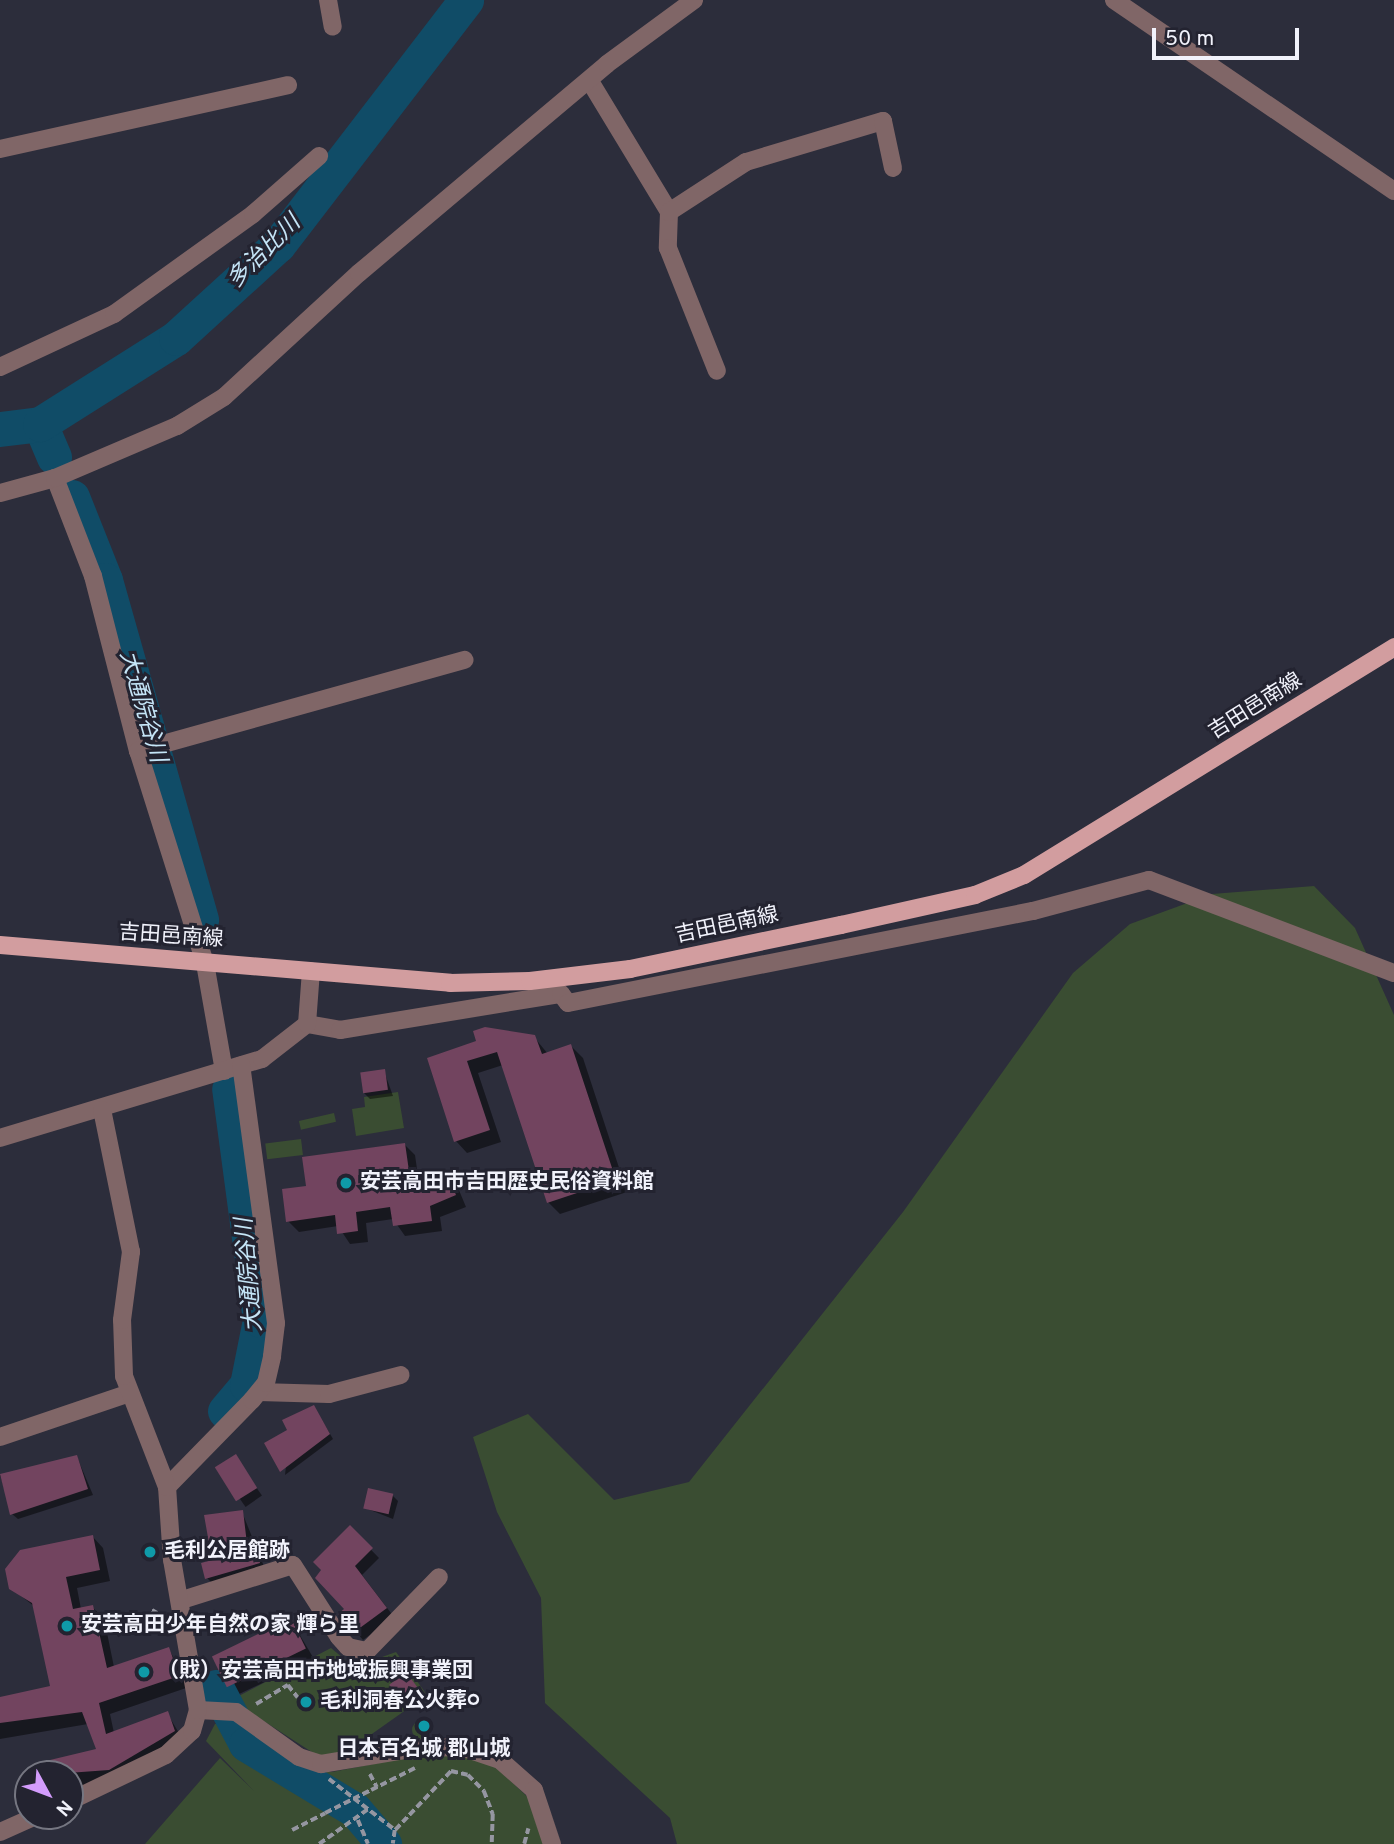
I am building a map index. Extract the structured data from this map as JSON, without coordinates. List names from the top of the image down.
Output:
{
  "streets": {
    "main road": ["吉田邑南線"]
  },
  "water": ["多治比川", "大通院谷川"],
  "places": [
    "安芸高田市吉田歴史民俗資料館",
    "毛利公居館跡",
    "安芸高田少年自然の家 輝ら里",
    "（戝）安芸高田市地域振興事業団",
    "毛利洞春公火葬○",
    "日本百名城 郡山城"
  ],
  "scale_bar": "50 m",
  "north": "bottom right"
}
